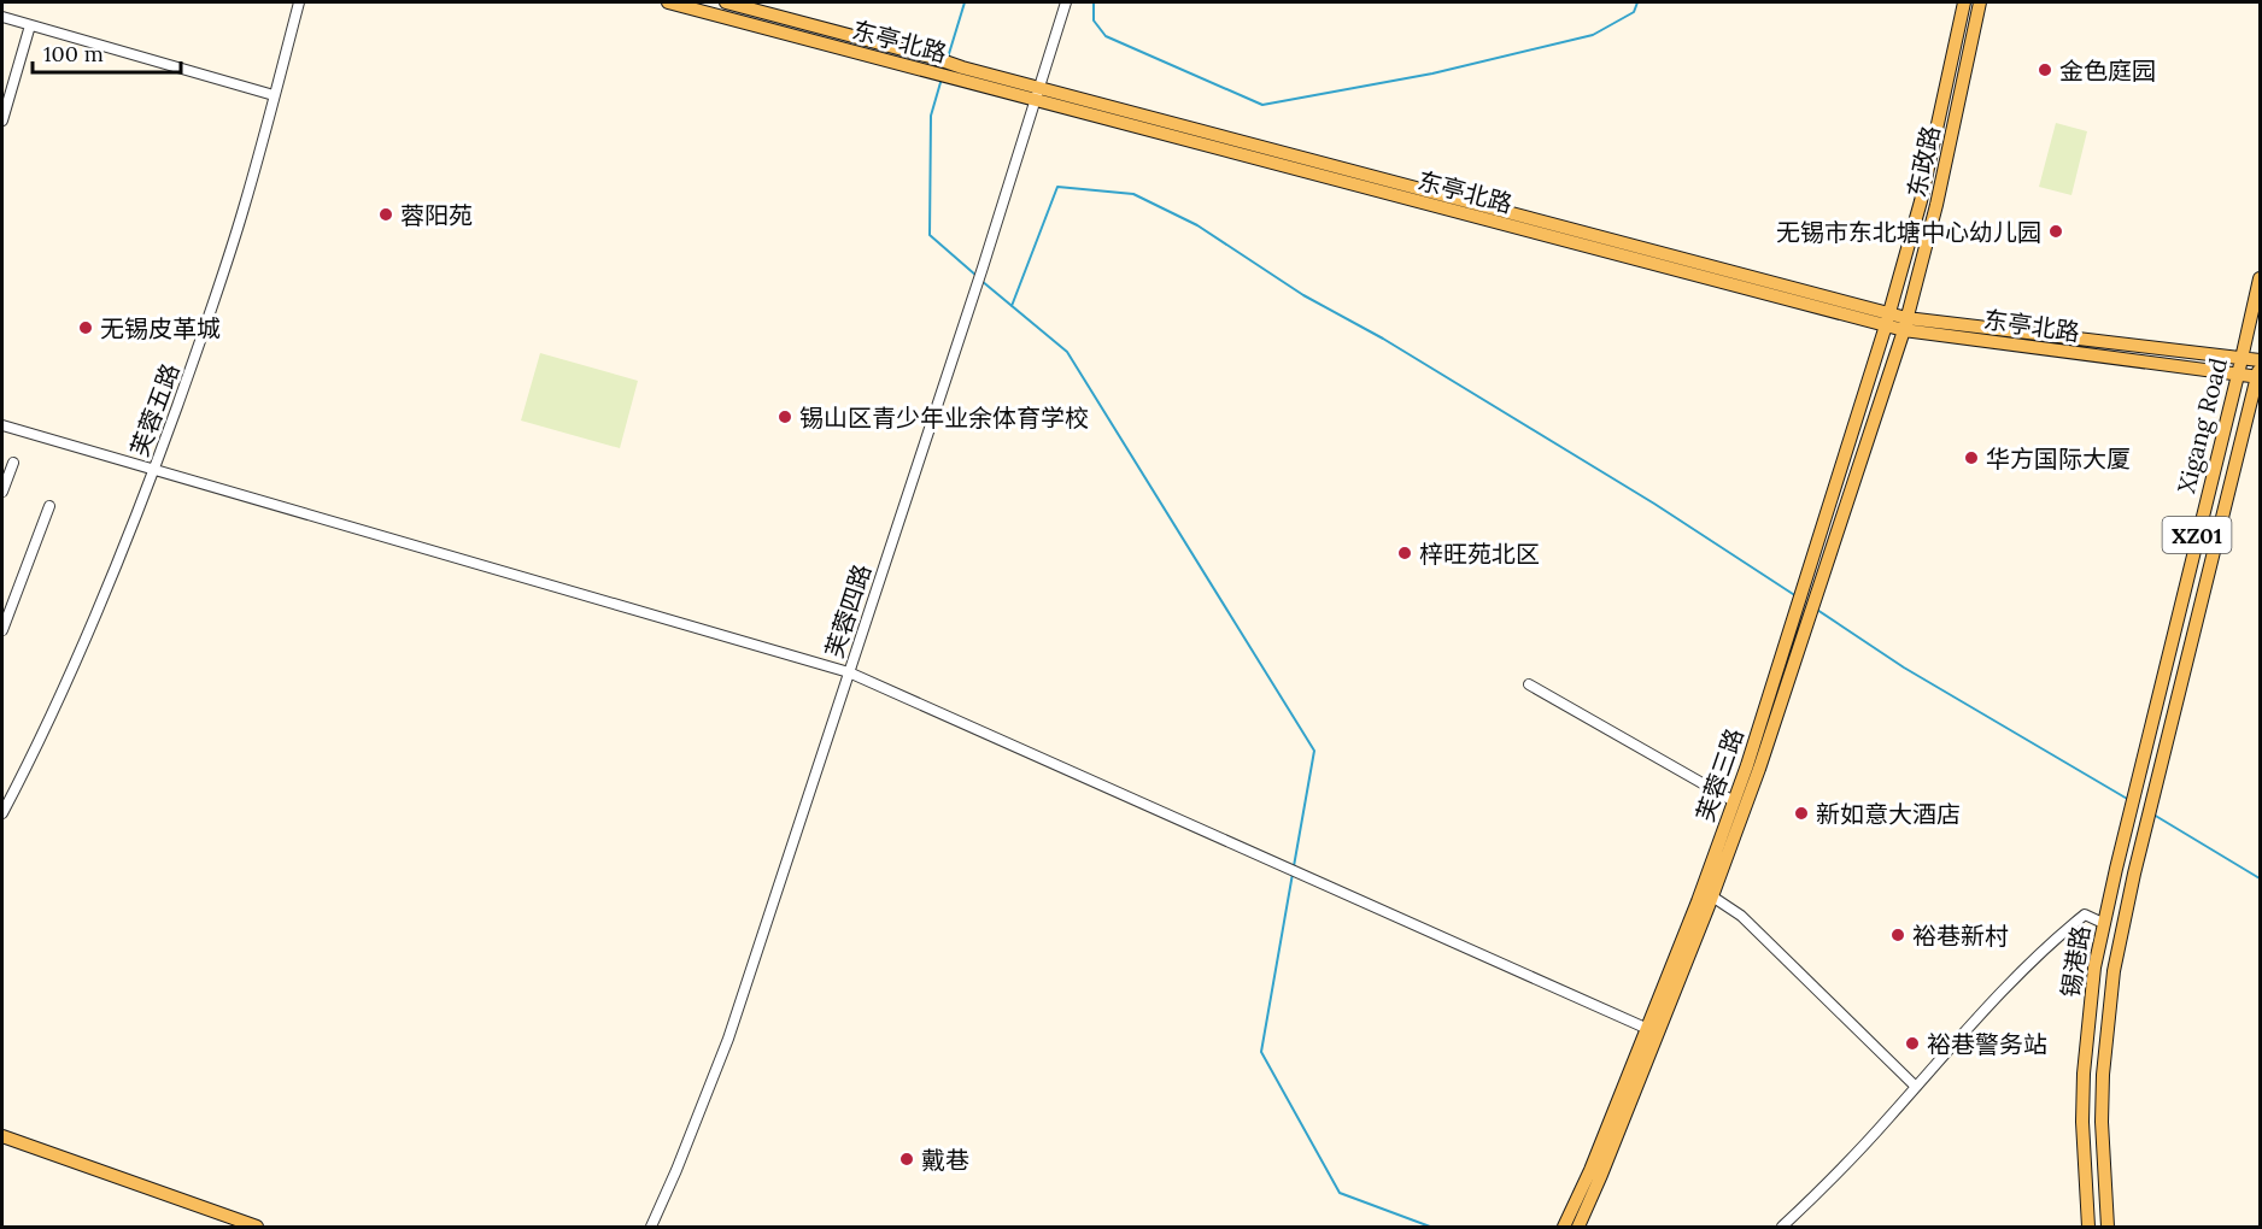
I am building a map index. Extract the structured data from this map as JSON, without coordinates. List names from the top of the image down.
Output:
{
  "streets": {
    "main road": [
      "东亭北路",
      "东政路",
      "Xigang Road",
      "XZ01",
      "芙蓉三路",
      "锡港路"
    ],
    "street": ["芙蓉五路", "芙蓉四路"]
  },
  "crossings": [
    ["东亭北路", "东政路"],
    ["东亭北路", "Xigang Road"],
    ["东亭北路", "芙蓉四路"],
    ["东亭北路", "芙蓉三路"],
    ["东政路", "芙蓉三路"],
    ["Xigang Road", "锡港路"]
  ],
  "places": [
    "金色庭园",
    "蓉阳苑",
    "无锡市东北塘中心幼儿园",
    "无锡皮革城",
    "锡山区青少年业余体育学校",
    "华方国际大厦",
    "梓旺苑北区",
    "新如意大酒店",
    "裕巷新村",
    "裕巷警务站",
    "戴巷"
  ],
  "scale_bar": "100 m"
}
